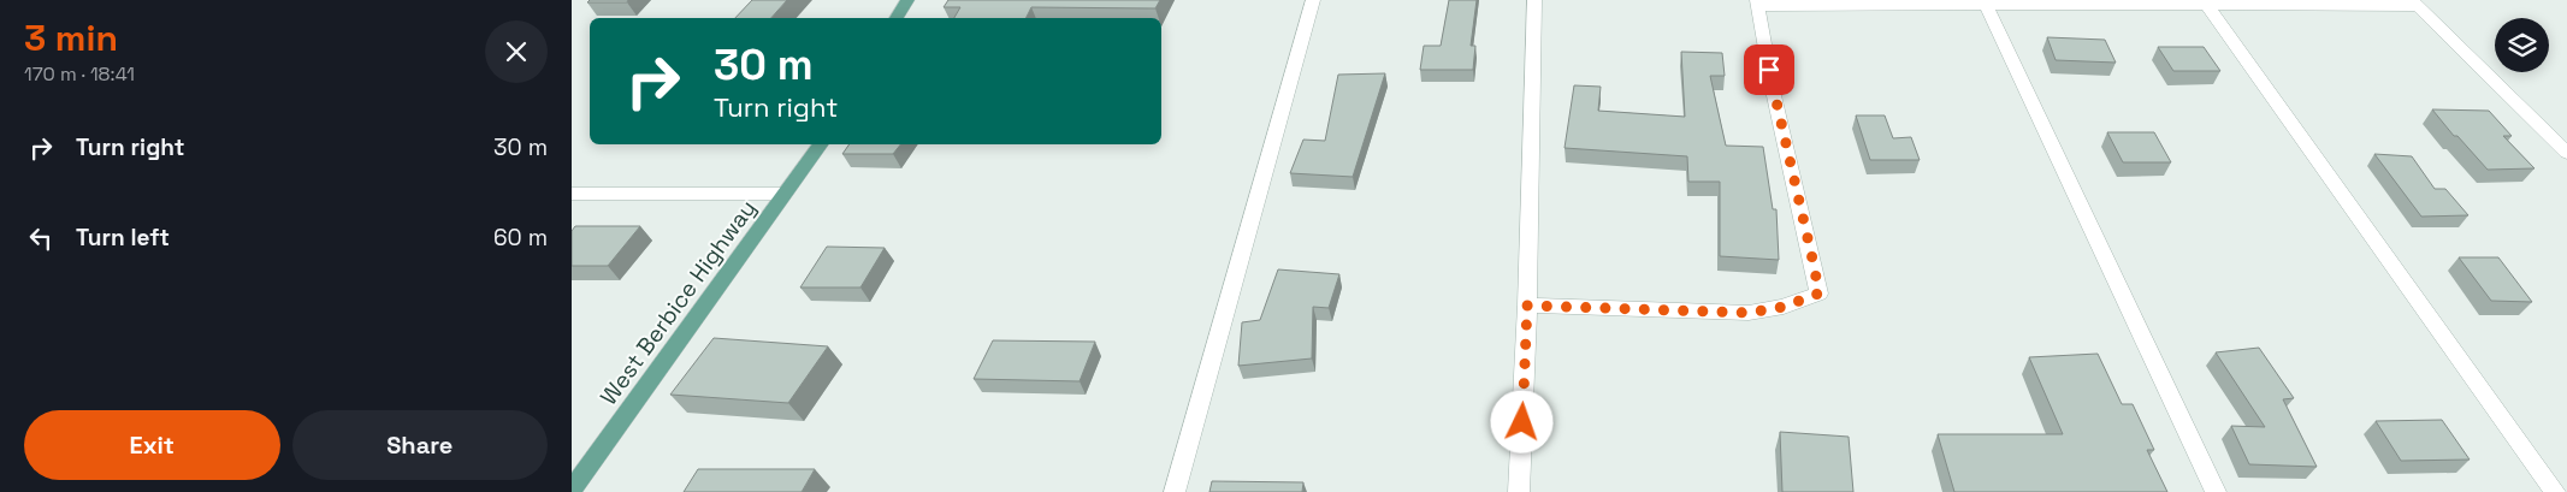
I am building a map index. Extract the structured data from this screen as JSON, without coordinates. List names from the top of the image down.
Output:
{
  "streets": {
    "main road": ["West Berbice Highway"]
  },
  "page": {
    "heading": ["3 min", "170 m · 18:41"],
    "turn": ["30 m", "Turn right"],
    "list": [
      {
        "name": "Turn right",
        "value": "30 m"
      },
      {
        "name": "Turn left",
        "value": "60 m"
      }
    ],
    "buttons": ["Exit", "Share"]
  }
}
